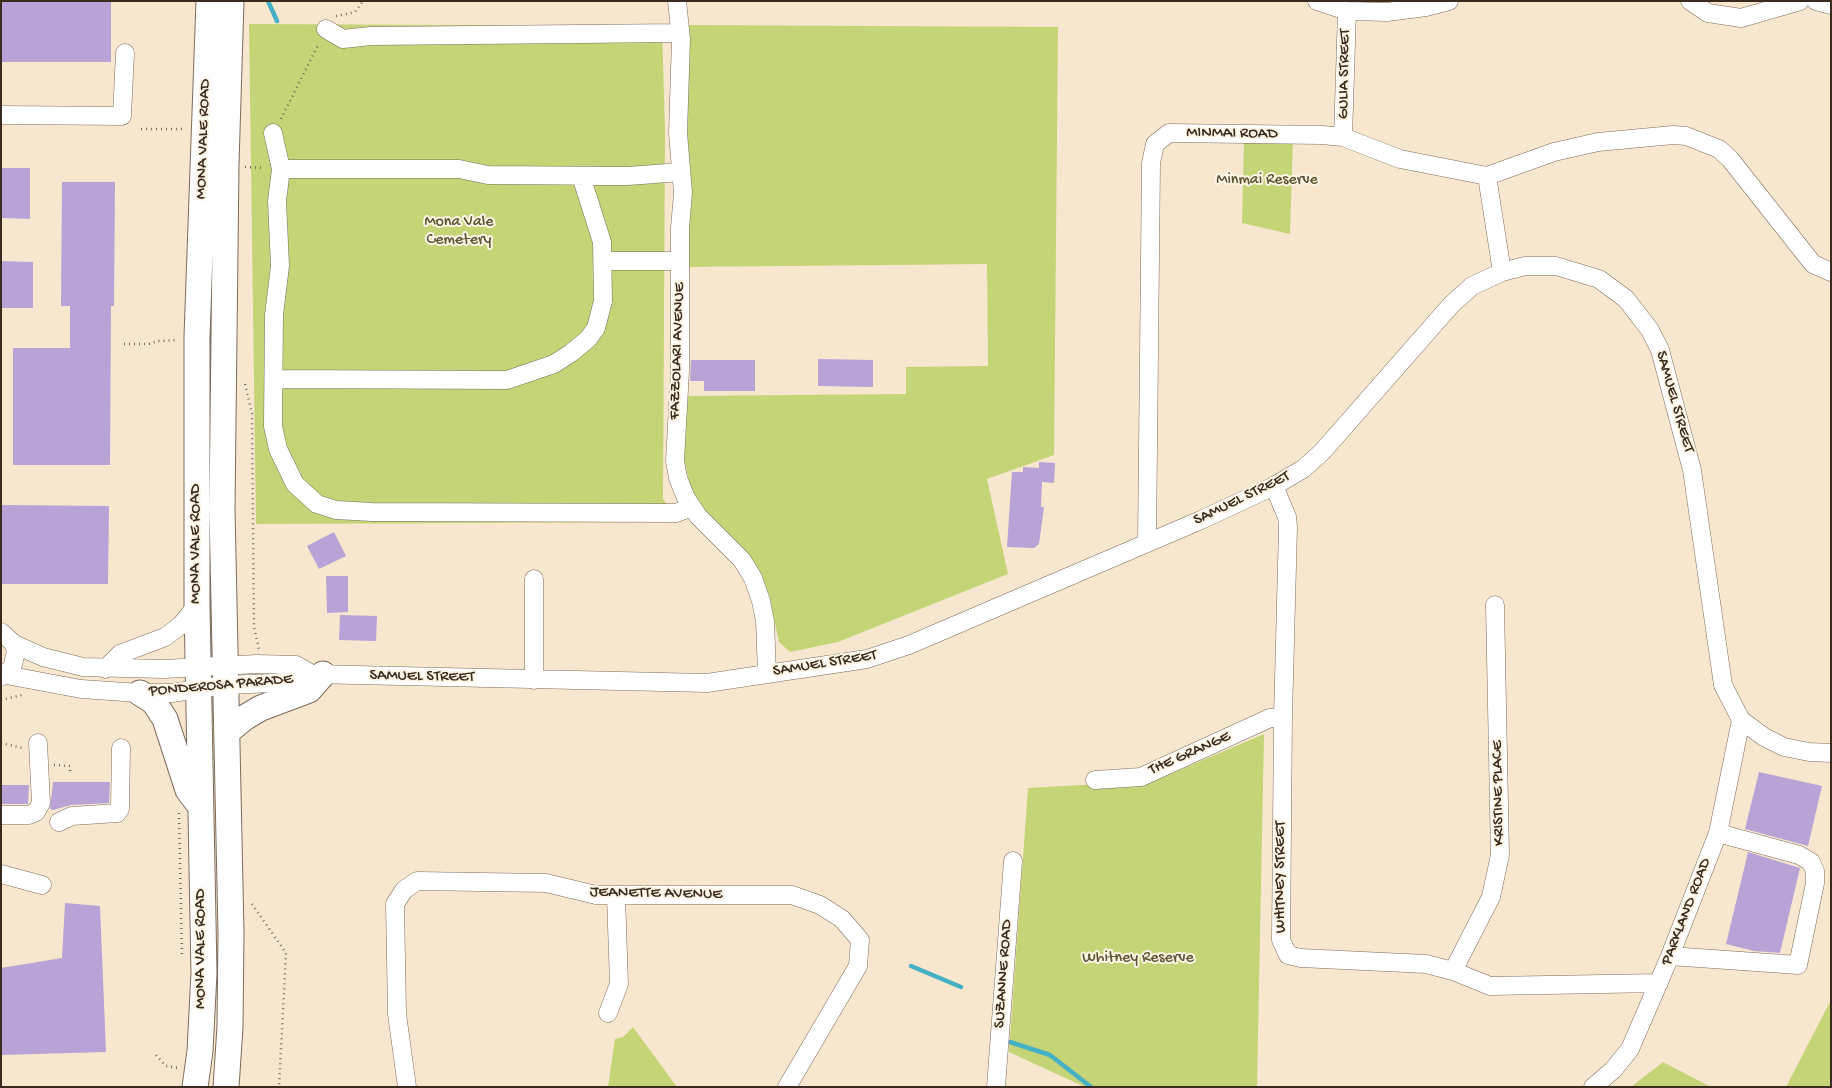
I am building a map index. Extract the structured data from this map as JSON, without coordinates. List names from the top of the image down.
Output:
{
  "streets": {
    "highway": ["MONA VALE ROAD"],
    "street": [
      "GULIA STREET",
      "MINMAI ROAD",
      "FAZZOLARI AVENUE",
      "SAMUEL STREET",
      "PONDEROSA PARADE",
      "THE GRANGE",
      "KRISTINE PLACE",
      "WHITNEY STREET",
      "JEANETTE AVENUE",
      "PARKLAND ROAD",
      "SUZANNE ROAD"
    ]
  },
  "crossings": [
    ["GULIA STREET", "MINMAI ROAD"],
    ["MINMAI ROAD", "SAMUEL STREET"],
    ["MONA VALE ROAD", "PONDEROSA PARADE"],
    ["FAZZOLARI AVENUE", "SAMUEL STREET"],
    ["SAMUEL STREET", "PONDEROSA PARADE"],
    ["SAMUEL STREET", "WHITNEY STREET"],
    ["SAMUEL STREET", "PARKLAND ROAD"],
    ["THE GRANGE", "WHITNEY STREET"],
    ["KRISTINE PLACE", "WHITNEY STREET"],
    ["WHITNEY STREET", "PARKLAND ROAD"]
  ],
  "parks": ["Minmai Reserve", "Mona Vale Cemetery", "Whitney Reserve"]
}
